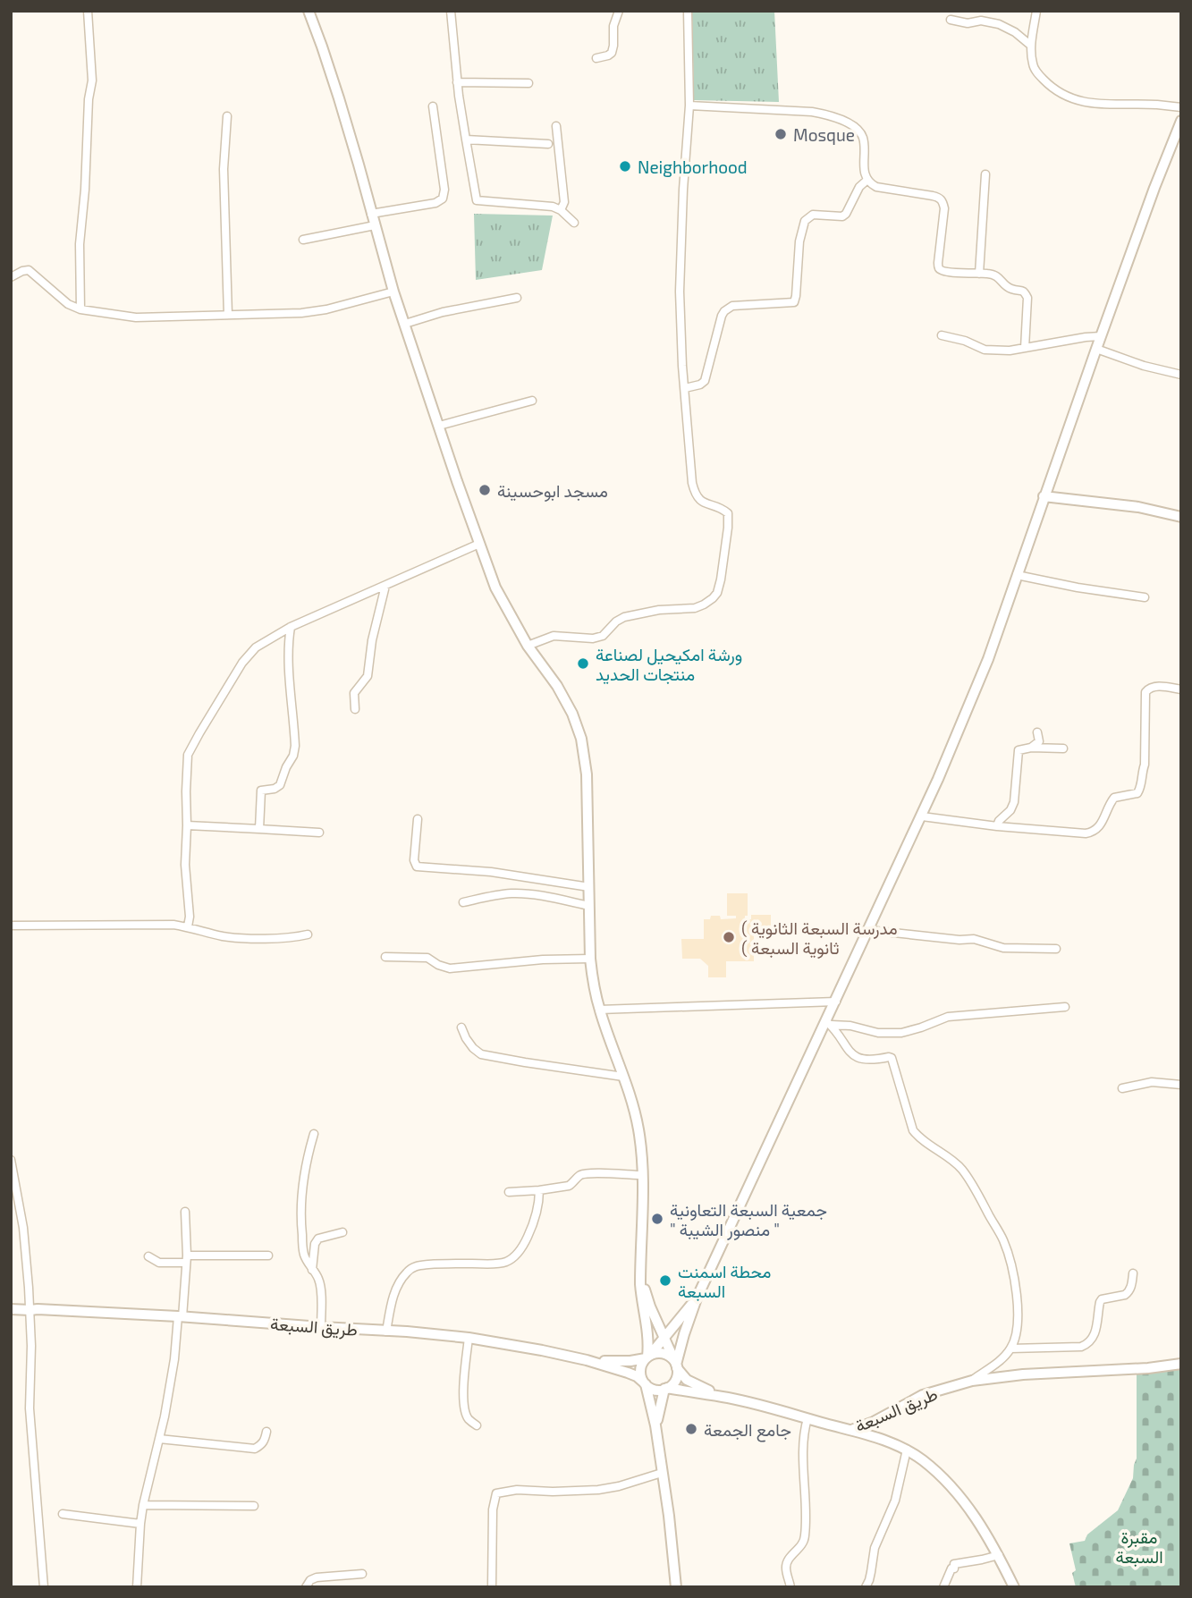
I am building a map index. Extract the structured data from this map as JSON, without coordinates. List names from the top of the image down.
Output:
{
  "streets": {
    "street": ["طريق السبعة"]
  },
  "parks": ["مقبرة السبعة"],
  "places": [
    "Mosque",
    "Neighborhood",
    "مسجد ابوحسينة",
    "ورشة امكيحيل لصناعة منتجات الحديد",
    "( مدرسة السبعة الثانوية ( ثانوية السبعة",
    "جمعية السبعة التعاونية \" منصور الشيبة \"",
    "محطة اسمنت السبعة",
    "جامع الجمعة"
  ]
}
